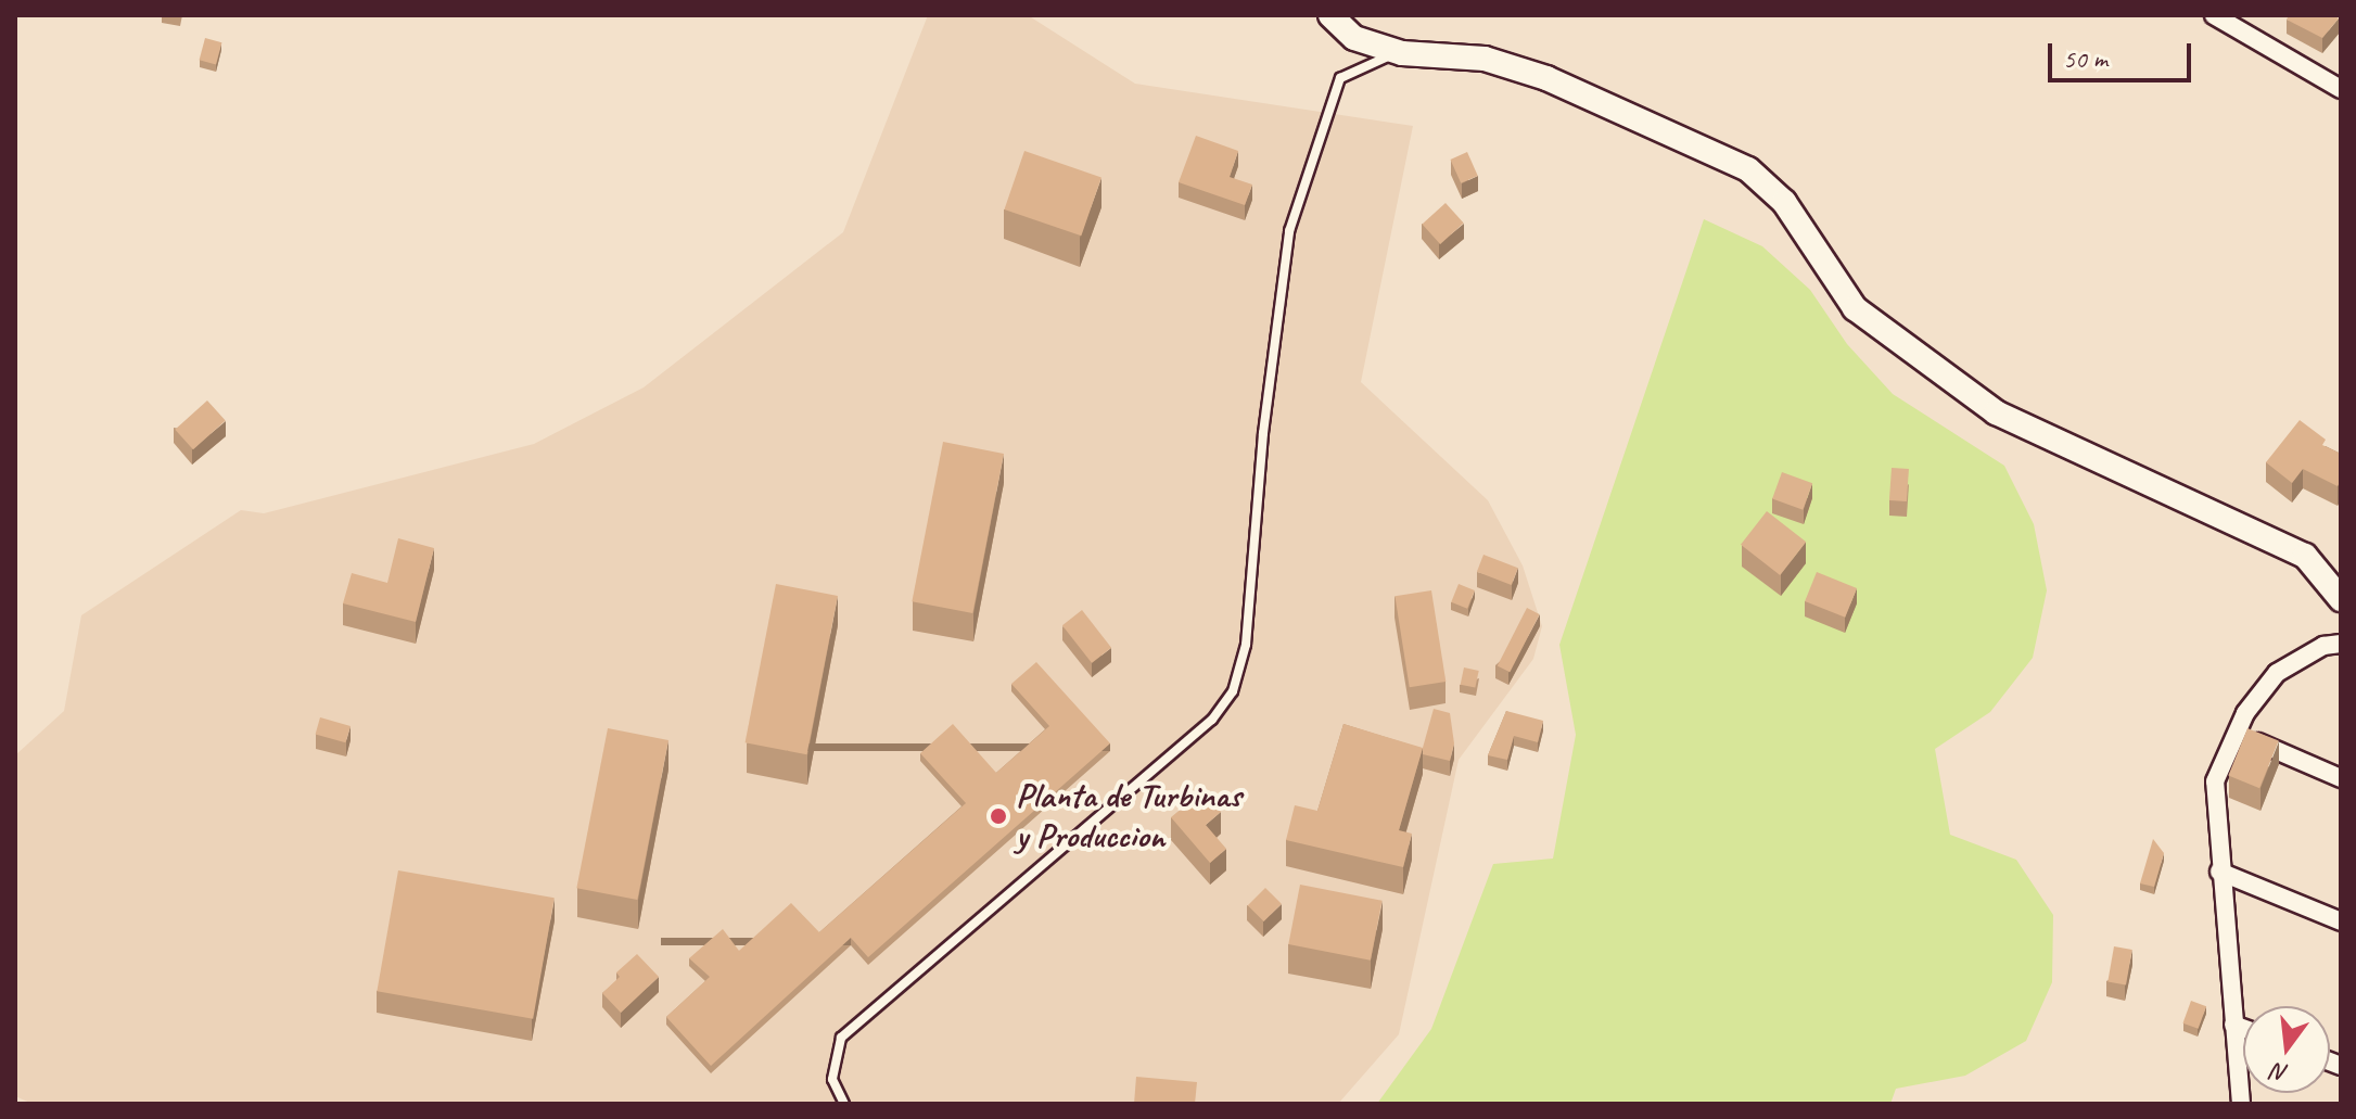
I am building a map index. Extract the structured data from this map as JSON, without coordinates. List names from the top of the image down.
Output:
{
  "places": ["Planta de Turbinas y Produccion"],
  "scale_bar": "50 m",
  "north": "bottom"
}
